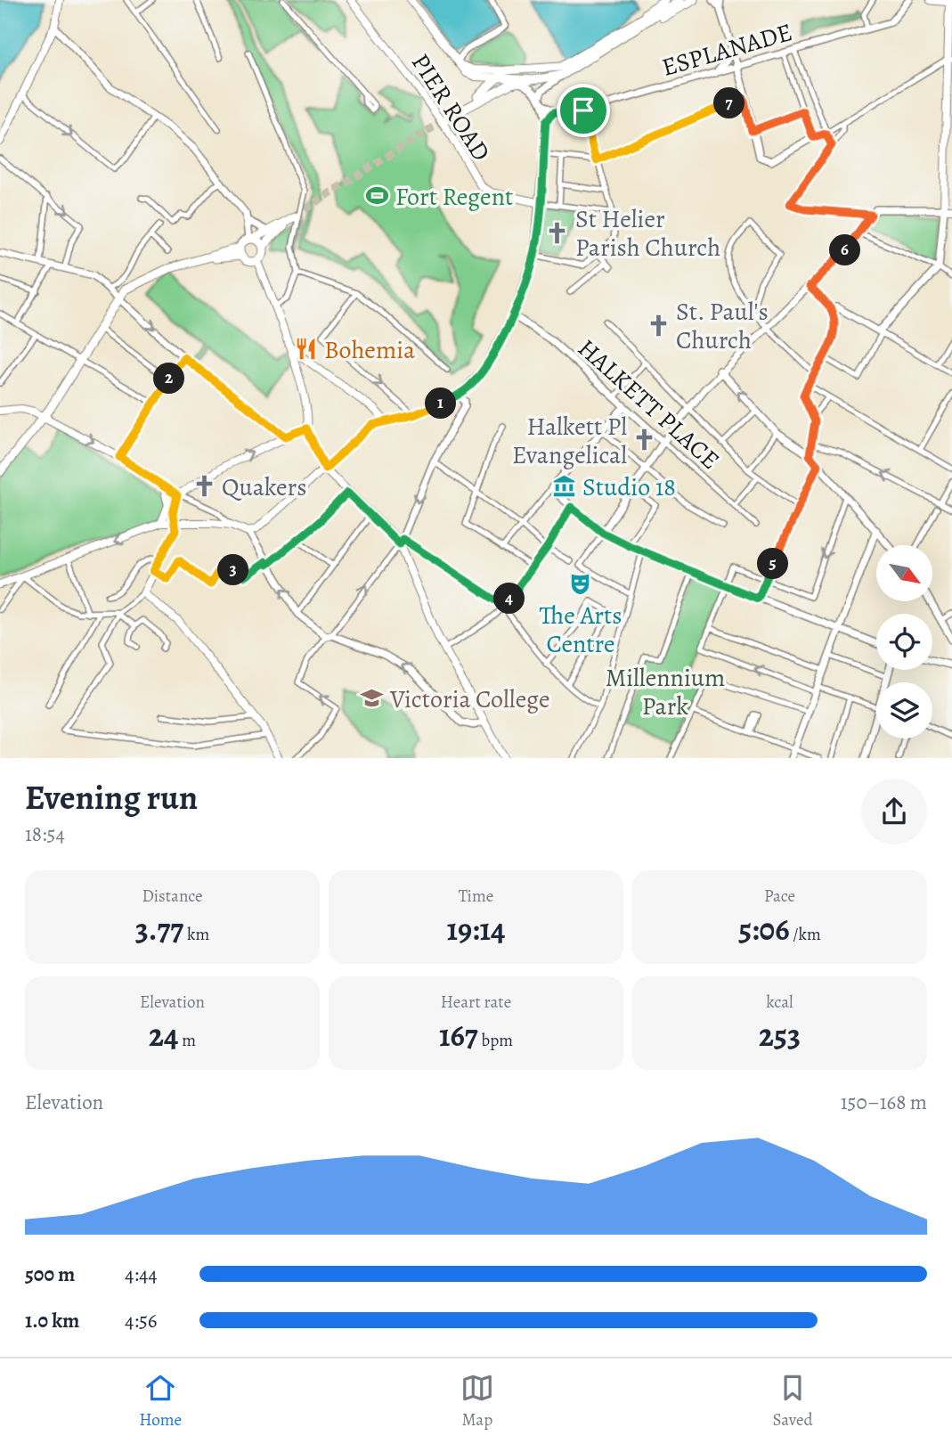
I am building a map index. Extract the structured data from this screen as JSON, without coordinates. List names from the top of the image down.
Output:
{
  "streets": {
    "main road": ["ESPLANADE", "PIER ROAD", "HALKETT PLACE"]
  },
  "parks": ["Millennium Park"],
  "places": {
    "sports": ["Fort Regent"],
    "church": [
      "St Helier Parish Church",
      "St. Paul's Church",
      "Halkett Pl Evangelical",
      "Quakers"
    ],
    "restaurant": ["Bohemia"],
    "museum": ["Studio 18"],
    "theatre": ["The Arts Centre"],
    "school or university": ["Victoria College"]
  },
  "north": "bottom right",
  "page": {
    "pins": [
      "7",
      "6",
      "2",
      "1",
      "5",
      "3",
      "4"
    ],
    "heading": ["Evening run", "18:54"],
    "stats": [
      ["Distance", "3.77 km"],
      ["Time", "19:14"],
      ["Pace", "5:06 /km"],
      ["Elevation", "24 m"],
      ["Heart rate", "167 bpm"],
      ["kcal", "253"]
    ],
    "chart": ["Elevation", "150–168 m"],
    "list": [
      {
        "name": "500 m",
        "note": "4:44"
      },
      {
        "name": "1.0 km",
        "note": "4:56"
      }
    ],
    "tabs": ["Home", "Map", "Saved"]
  }
}
